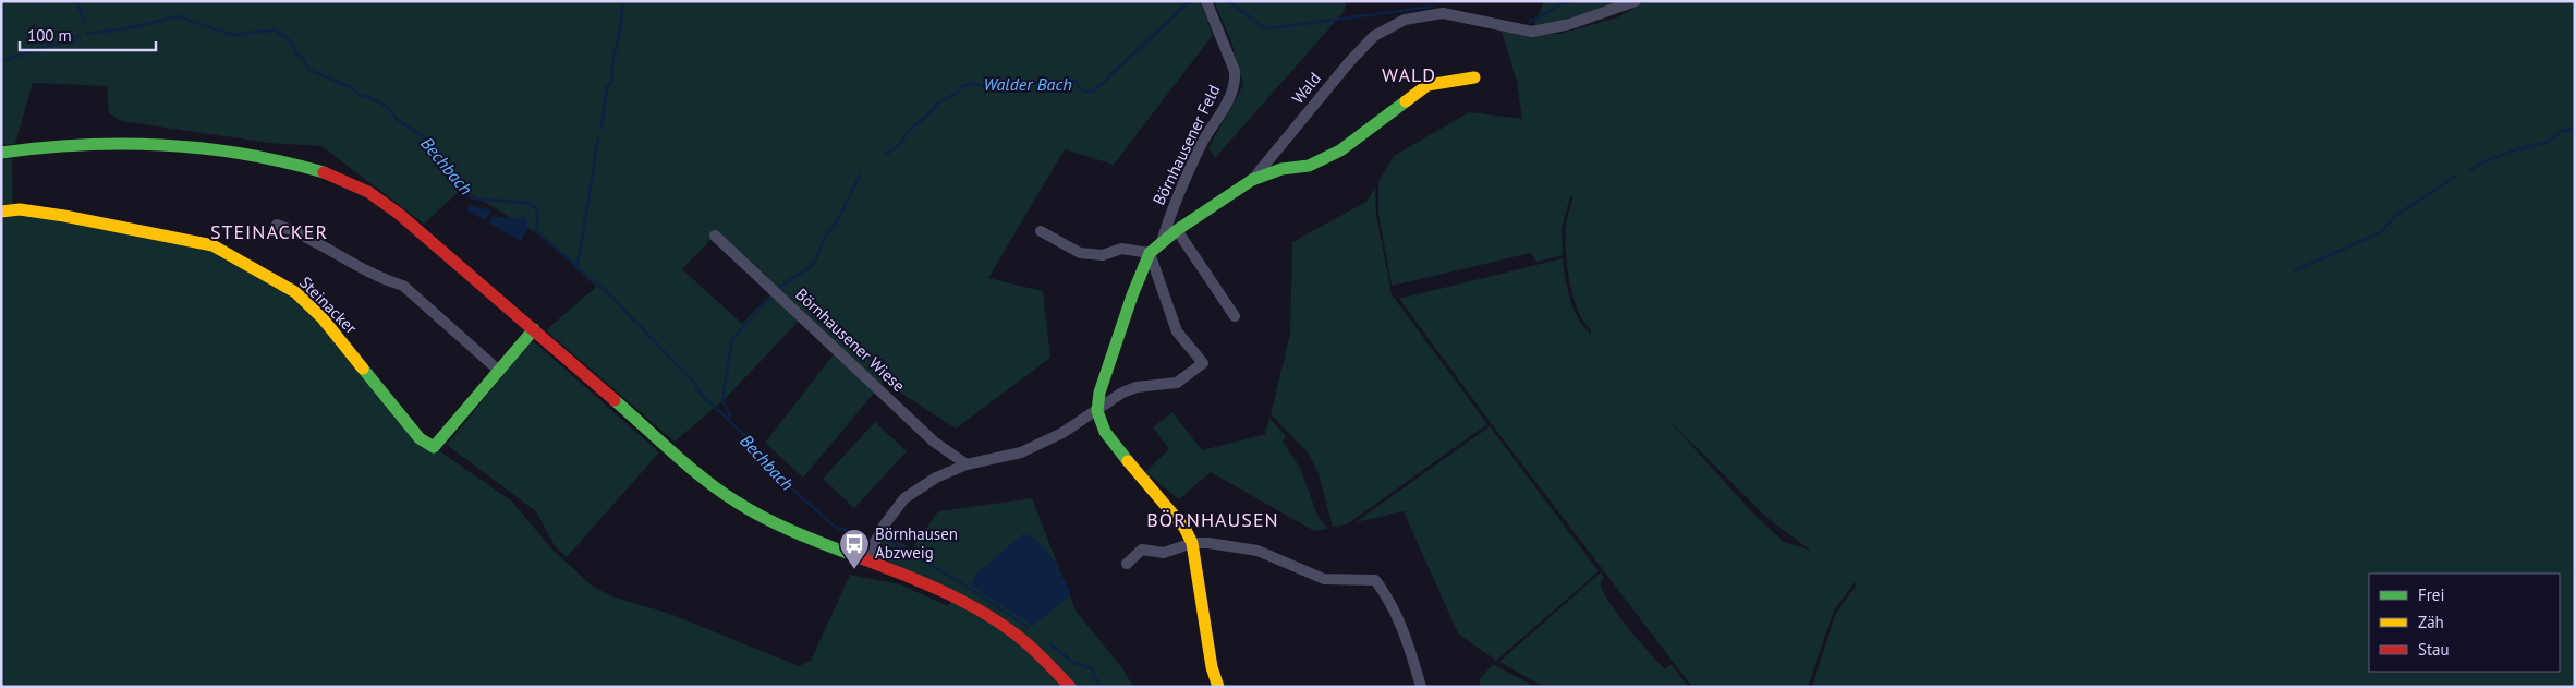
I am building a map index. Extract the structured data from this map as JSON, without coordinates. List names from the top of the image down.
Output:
{
  "streets": {
    "street": [
      "Wald",
      "Börnhausener Feld",
      "Steinacker",
      "Börnhausener Wiese"
    ]
  },
  "districts": ["WALD", "STEINACKER", "BÖRNHAUSEN"],
  "water": ["Walder Bach", "Bechbach"],
  "places": {
    "bus stop": ["Börnhausen Abzweig"]
  },
  "legend": ["Frei", "Zäh", "Stau"],
  "scale_bar": "100 m"
}
